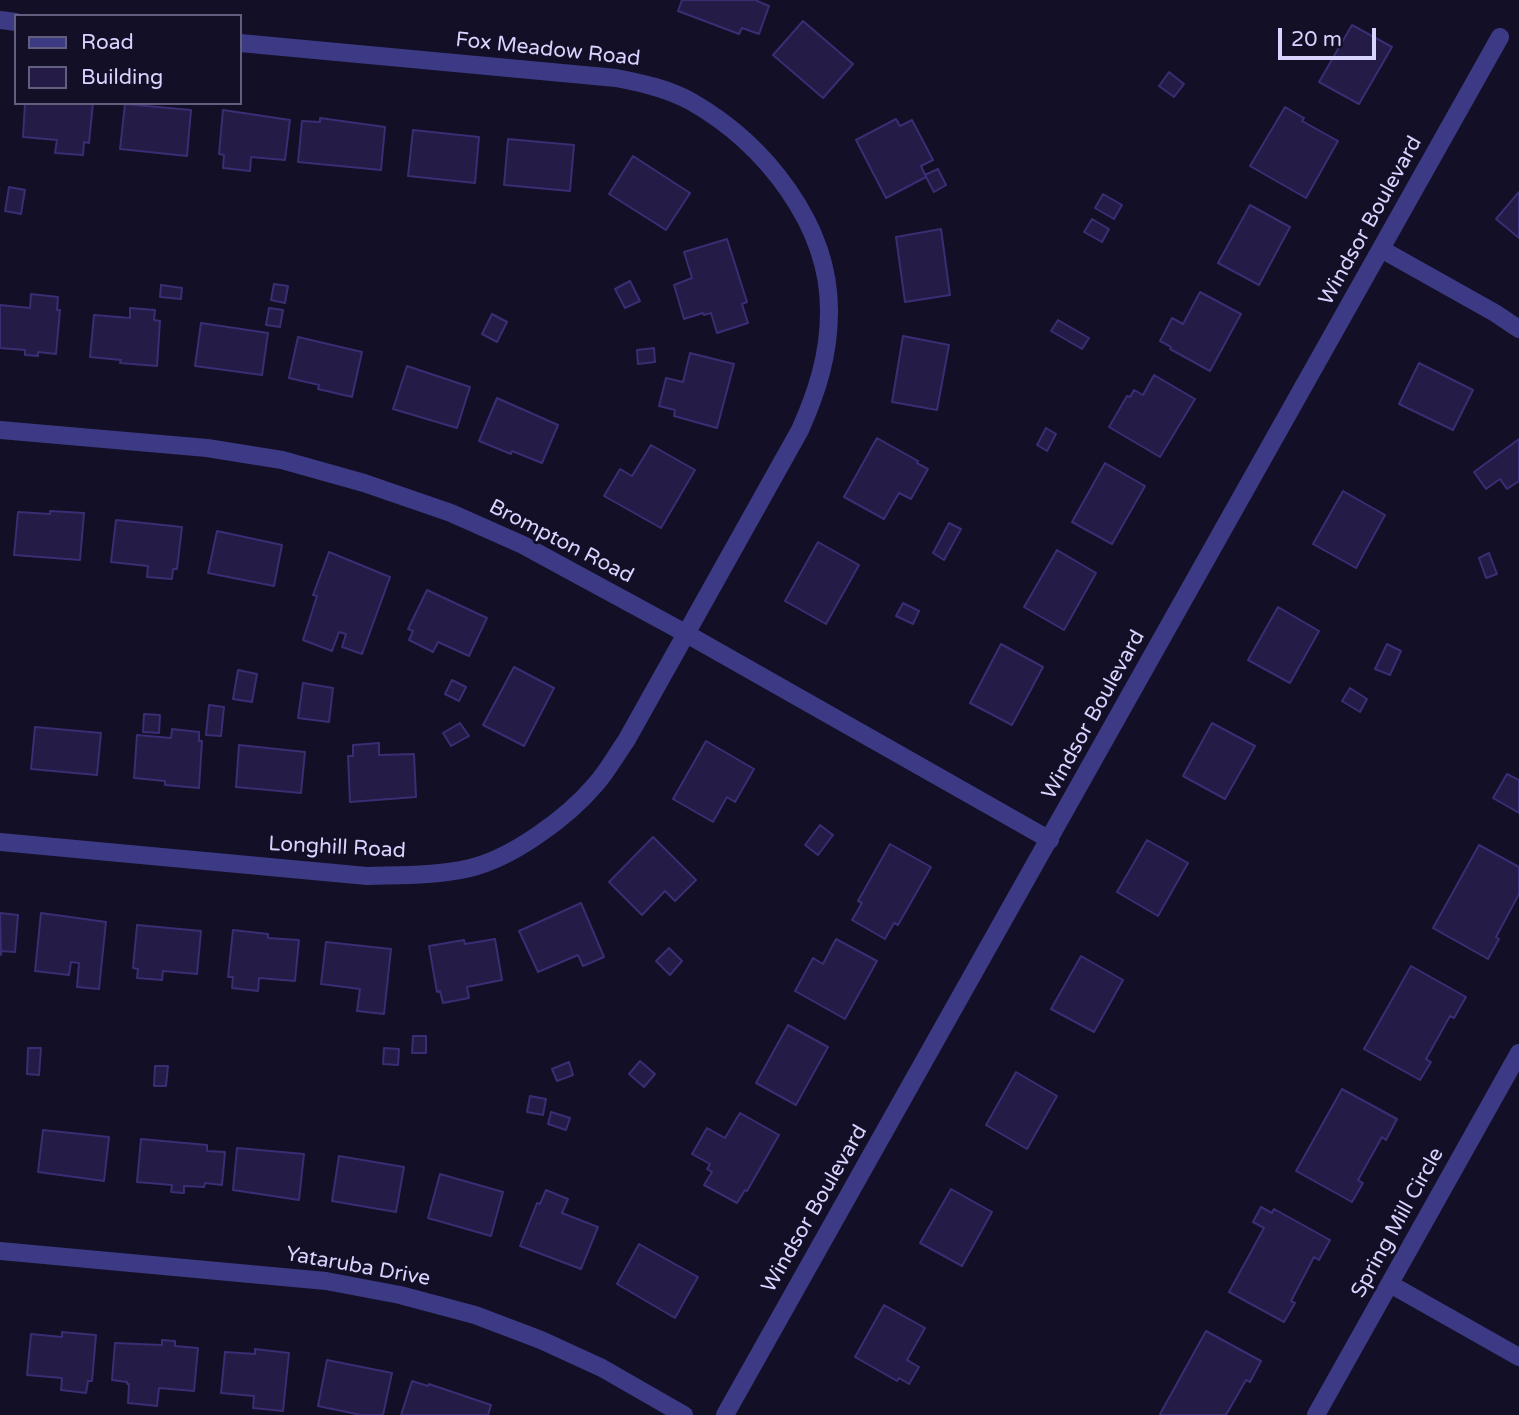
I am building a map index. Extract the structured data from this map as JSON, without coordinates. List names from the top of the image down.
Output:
{
  "streets": {
    "street": [
      "Fox Meadow Road",
      "Windsor Boulevard",
      "Brompton Road",
      "Longhill Road",
      "Spring Mill Circle",
      "Yataruba Drive"
    ]
  },
  "crossings": [
    ["Fox Meadow Road", "Brompton Road"],
    ["Fox Meadow Road", "Longhill Road"],
    ["Windsor Boulevard", "Brompton Road"],
    ["Brompton Road", "Longhill Road"]
  ],
  "legend": ["Road", "Building"],
  "scale_bar": "20 m"
}
